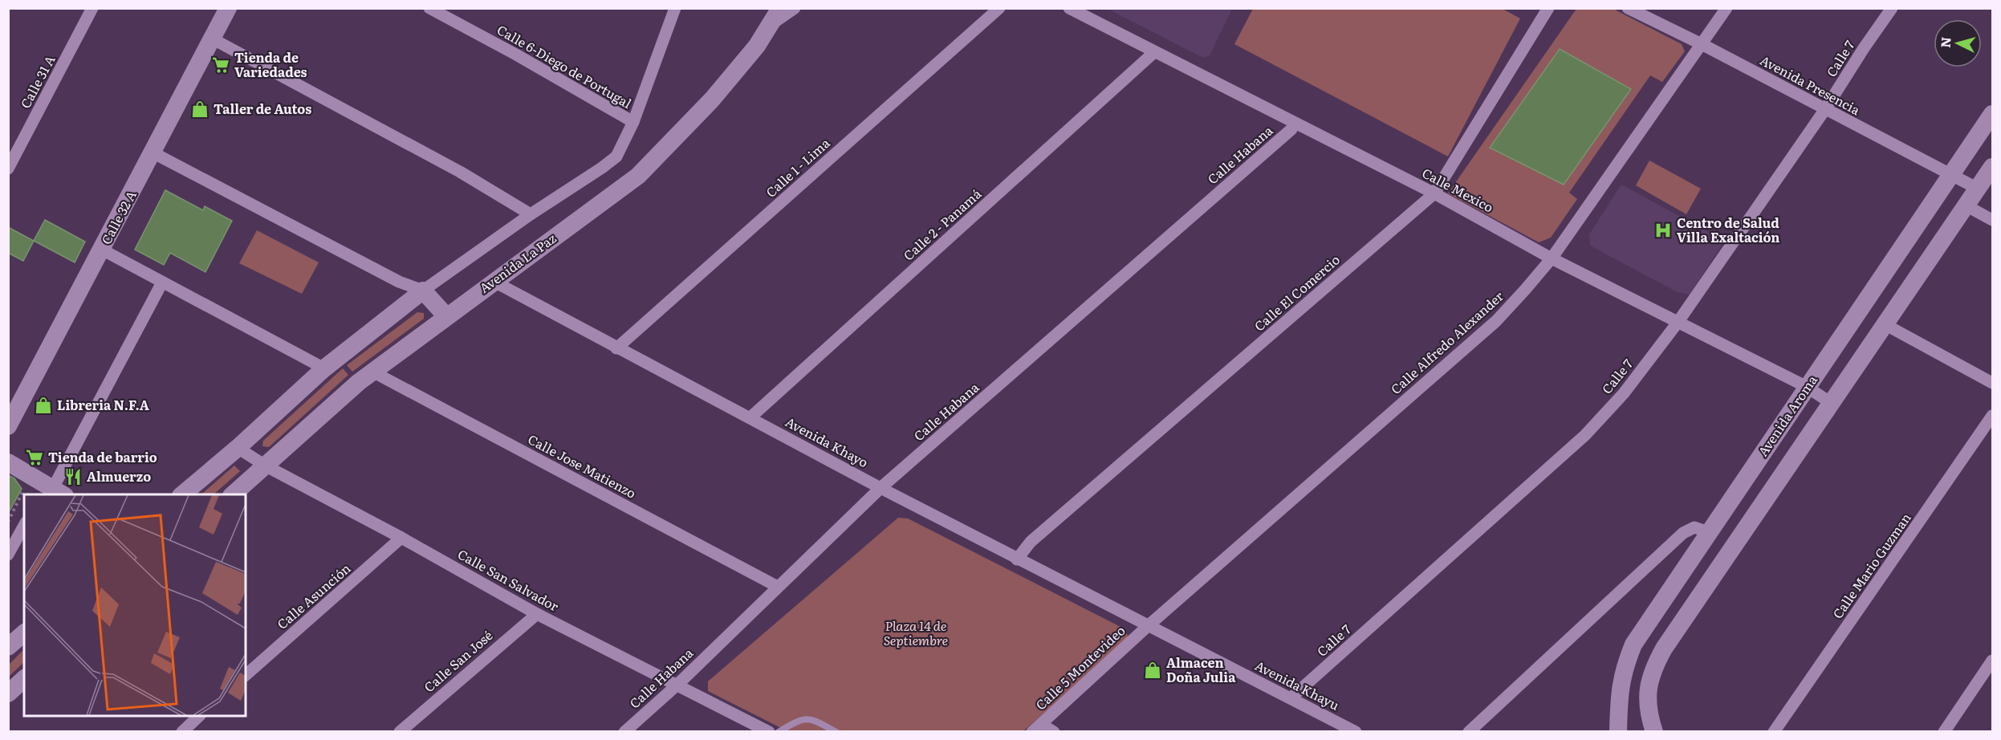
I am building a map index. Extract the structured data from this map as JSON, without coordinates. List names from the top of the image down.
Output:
{
  "streets": {
    "street": [
      "Calle 7",
      "Calle 6-Diego de Portugal",
      "Calle 31 A",
      "Avenida Presencia",
      "Calle Habana",
      "Calle 1 - Lima",
      "Calle Mexico",
      "Calle 32 A",
      "Calle 2 - Panamá",
      "Avenida La Paz",
      "Calle El Comercio",
      "Calle Alfredo Alexander",
      "Avenida Aroma",
      "Avenida Khayo",
      "Calle Jose Matienzo",
      "Calle Mario Guzman",
      "Calle San Salvador",
      "Calle Asunción",
      "Calle San José",
      "Calle 5 Montevideo",
      "Avenida Khayu"
    ]
  },
  "crossings": [
    ["Calle 7", "Avenida Presencia"],
    ["Calle 7", "Calle Mexico"],
    ["Calle 7", "Avenida Khayu"],
    ["Avenida Presencia", "Calle Alfredo Alexander"],
    ["Avenida Presencia", "Avenida Aroma"],
    ["Calle Habana", "Calle Mexico"],
    ["Calle Habana", "Avenida Khayo"],
    ["Calle Habana", "Calle Jose Matienzo"],
    ["Calle Habana", "Calle San Salvador"],
    ["Calle 1 - Lima", "Avenida Khayo"],
    ["Calle Mexico", "Calle 2 - Panamá"],
    ["Calle Mexico", "Calle El Comercio"],
    ["Calle Mexico", "Calle Alfredo Alexander"],
    ["Calle Mexico", "Avenida Aroma"],
    ["Calle 2 - Panamá", "Avenida Khayo"],
    ["Avenida La Paz", "Avenida Khayo"],
    ["Avenida La Paz", "Calle Jose Matienzo"],
    ["Avenida La Paz", "Calle San Salvador"],
    ["Calle El Comercio", "Avenida Khayo"],
    ["Calle Alfredo Alexander", "Avenida Khayo"],
    ["Calle Alfredo Alexander", "Calle 5 Montevideo"],
    ["Calle Alfredo Alexander", "Avenida Khayu"],
    ["Avenida Khayo", "Calle 5 Montevideo"],
    ["Avenida Khayo", "Avenida Khayu"],
    ["Calle San Salvador", "Calle Asunción"],
    ["Calle San Salvador", "Calle San José"],
    ["Calle 5 Montevideo", "Avenida Khayu"]
  ],
  "parks": ["Plaza 14 de Septiembre"],
  "places": {
    "supermarket": ["Tienda de Variedades", "Tienda de barrio"],
    "shop": ["Taller de Autos", "Libreria N.F.A", "Almacen Doña Julia"],
    "hospital": ["Centro de Salud Villa Exaltación"],
    "restaurant": ["Almuerzo"]
  },
  "north": "left"
}
